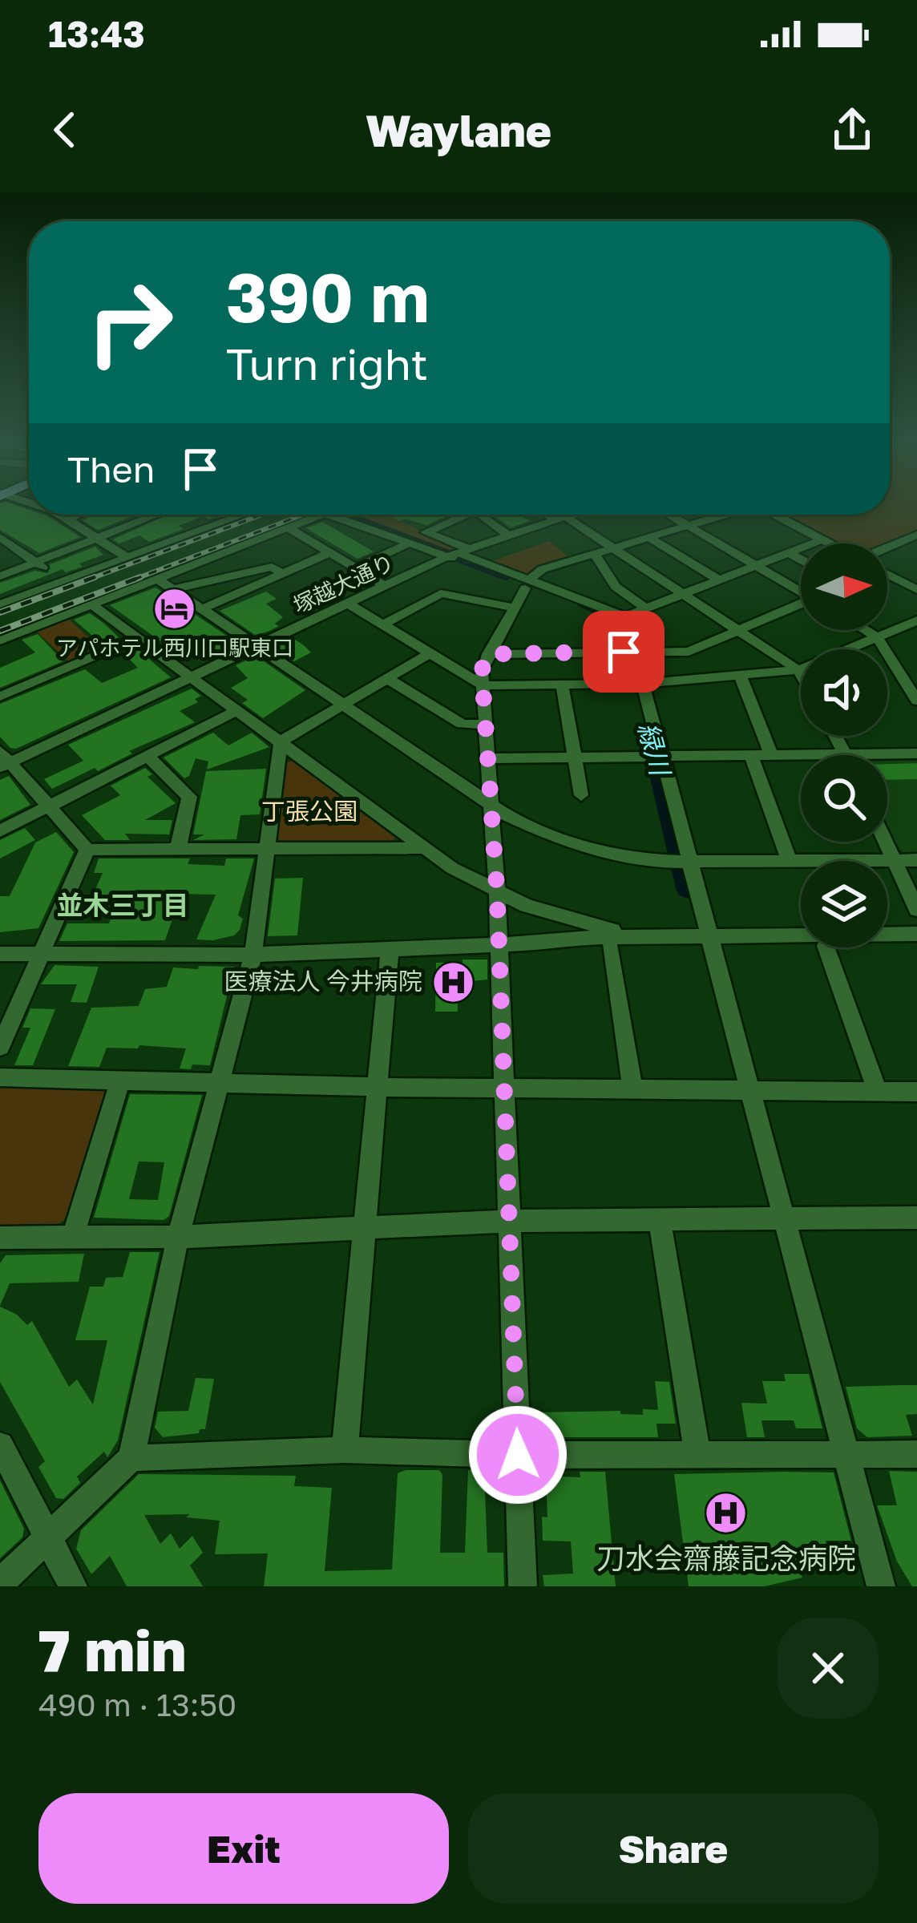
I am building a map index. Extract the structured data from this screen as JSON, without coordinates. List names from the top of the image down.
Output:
{
  "streets": {
    "street": ["塚越大通り"]
  },
  "districts": ["並木三丁目"],
  "water": ["緑川"],
  "parks": ["丁張公園"],
  "places": {
    "hotel": ["アパホテル西川口駅東口"],
    "hospital": ["医療法人 今井病院", "刀水会齋藤記念病院"]
  },
  "north": "right",
  "page": {
    "status": "13:43",
    "header": "Waylane",
    "turn": ["390 m", "Turn right"],
    "then": "Then",
    "heading": ["7 min", "490 m · 13:50"],
    "buttons": ["Exit", "Share"]
  }
}
